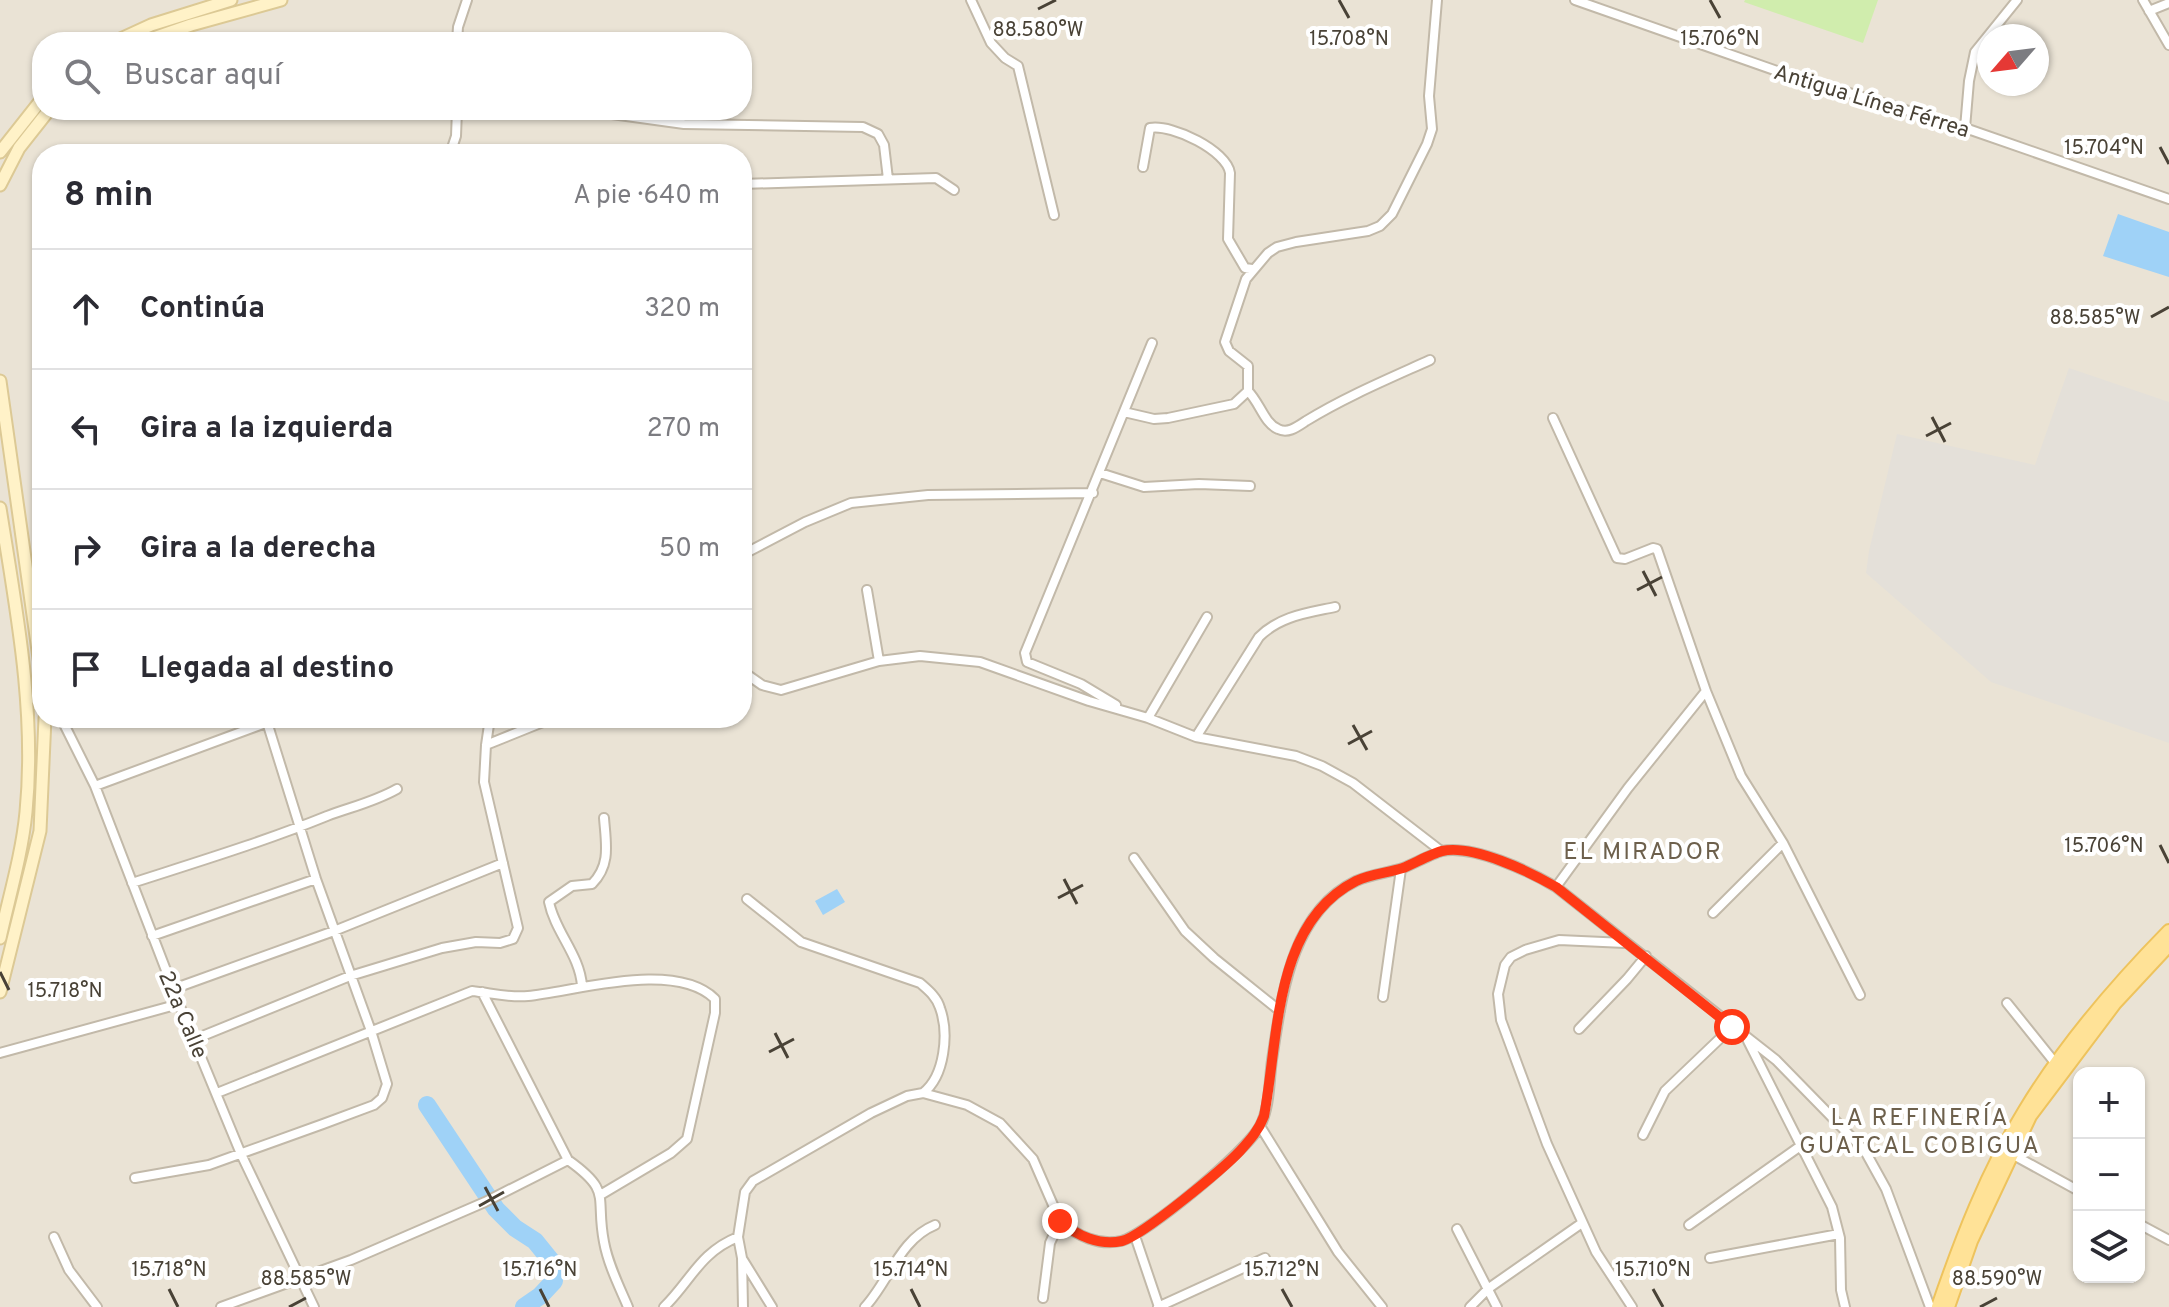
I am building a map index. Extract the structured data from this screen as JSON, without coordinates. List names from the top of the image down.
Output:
{
  "streets": {
    "street": ["Antigua Línea Férrea", "22a Calle"]
  },
  "districts": ["EL MIRADOR", "LA REFINERÍA GUATCAL COBIGUA"],
  "north": "bottom left",
  "page": {
    "search": "Buscar aquí",
    "heading": ["8 min", "A pie · 640 m"],
    "list": [
      ["Continúa", "320 m"],
      ["Gira a la izquierda", "270 m"],
      ["Gira a la derecha", "50 m"],
      "Llegada al destino"
    ],
    "map_buttons": ["+", "−"]
  },
  "coordinates": [
    "88.580°W",
    "15.708°N",
    "15.706°N",
    "15.704°N",
    "88.585°W",
    "15.718°N",
    "15.716°N",
    "15.714°N",
    "15.712°N",
    "15.710°N",
    "88.590°W"
  ]
}
